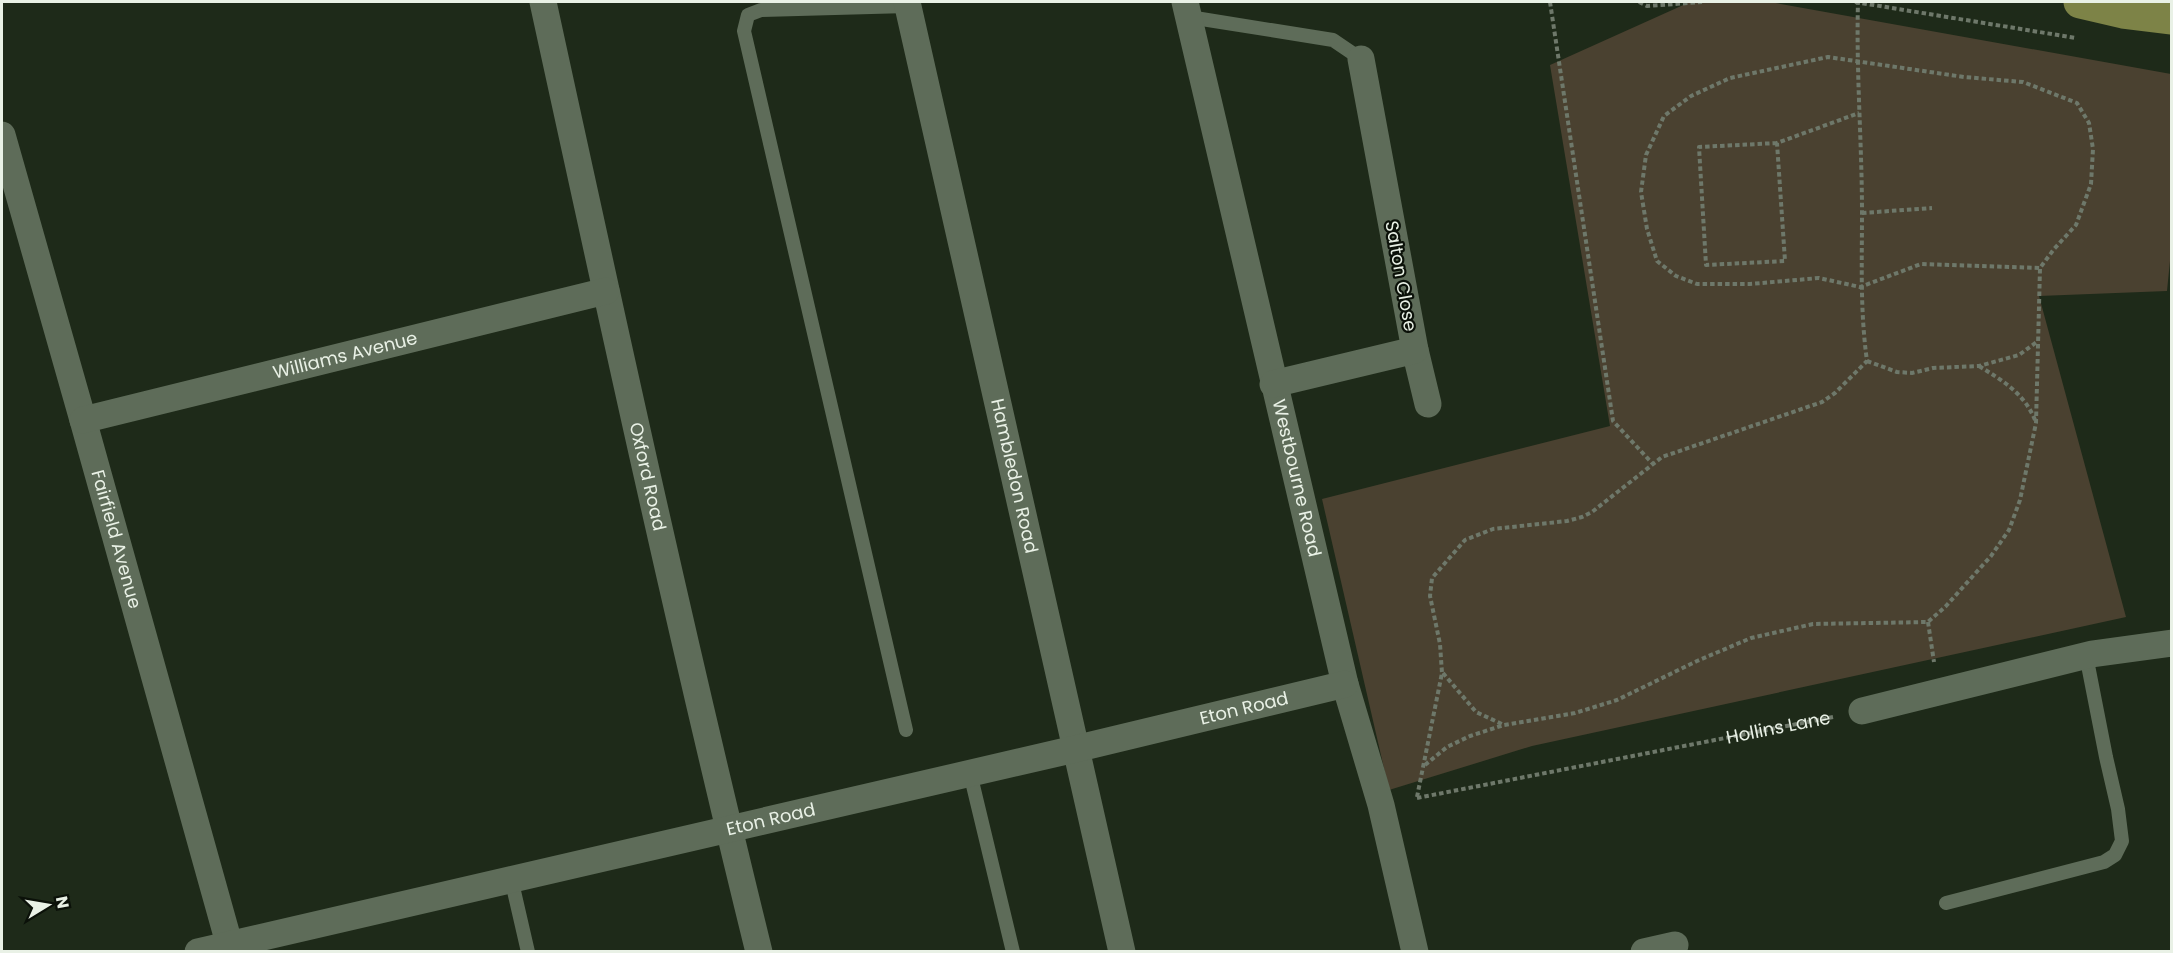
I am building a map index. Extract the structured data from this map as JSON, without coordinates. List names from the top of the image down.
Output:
{
  "streets": {
    "street": [
      "Salton Close",
      "Williams Avenue",
      "Oxford Road",
      "Hambledon Road",
      "Westbourne Road",
      "Fairfield Avenue",
      "Eton Road"
    ],
    "path": ["Hollins Lane"]
  },
  "crossings": [
    ["Salton Close", "Westbourne Road"],
    ["Williams Avenue", "Oxford Road"],
    ["Williams Avenue", "Fairfield Avenue"],
    ["Oxford Road", "Eton Road"],
    ["Hambledon Road", "Eton Road"],
    ["Westbourne Road", "Eton Road"],
    ["Westbourne Road", "Hollins Lane"],
    ["Fairfield Avenue", "Eton Road"]
  ],
  "north": "right"
}
